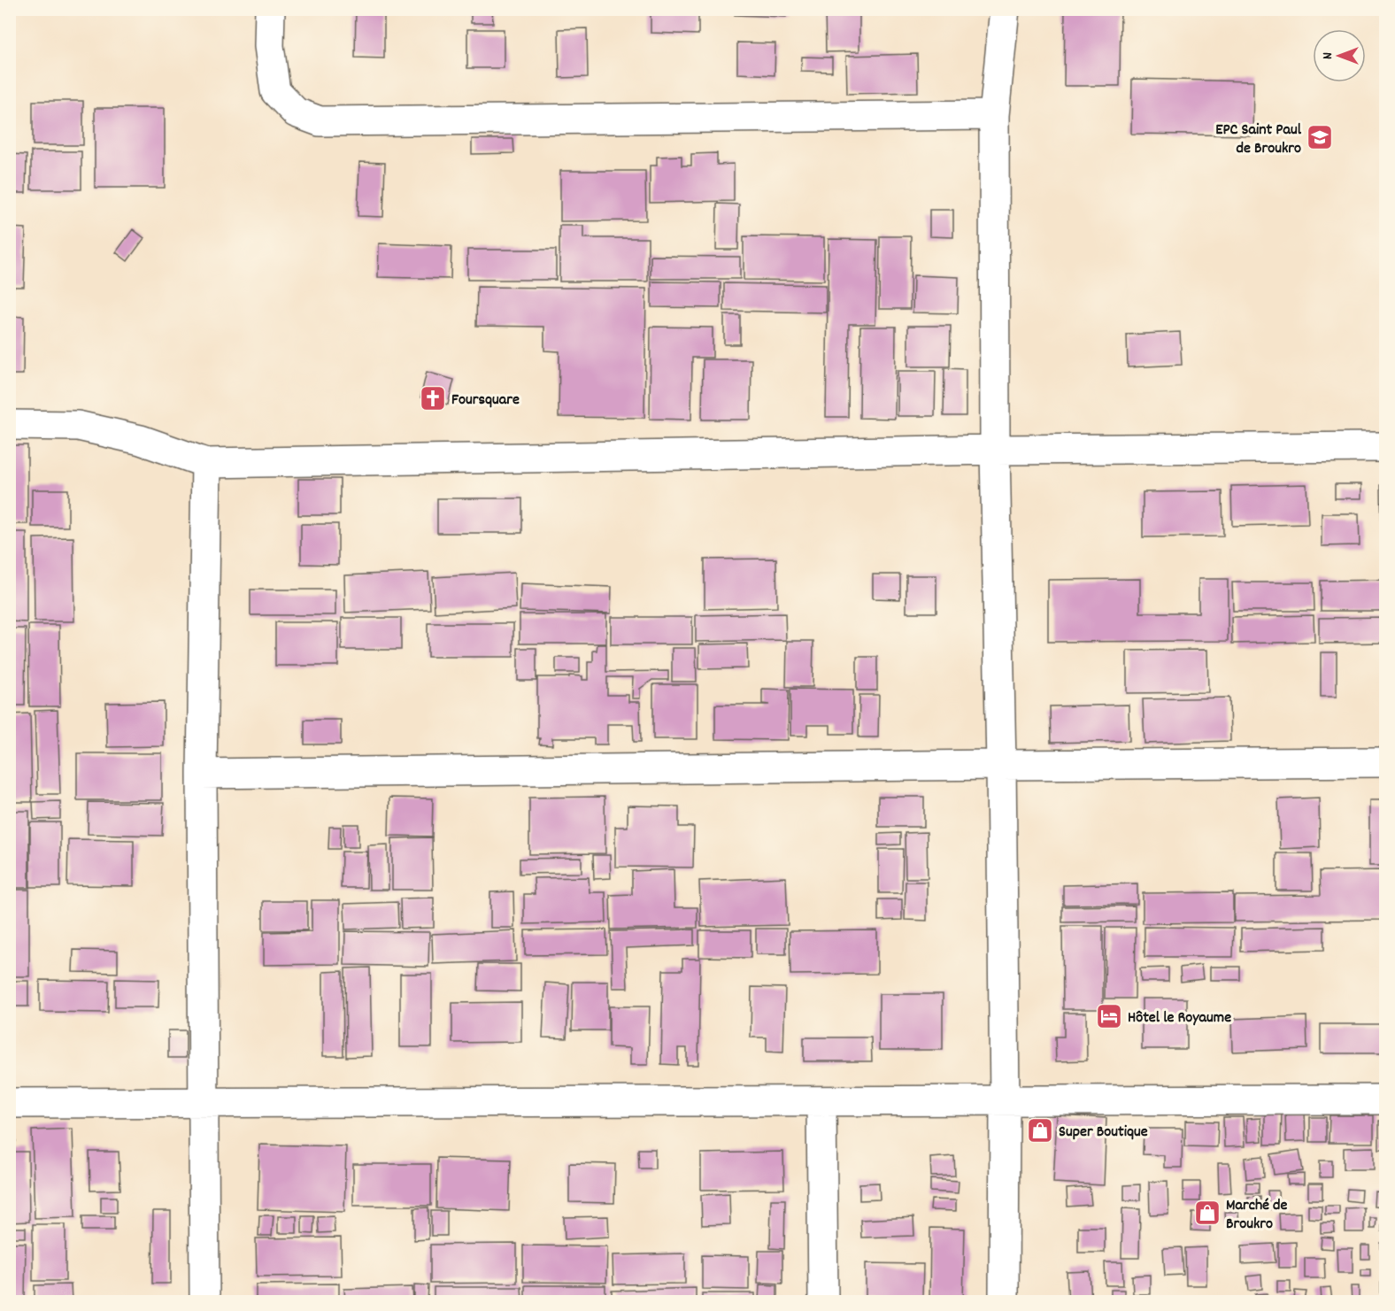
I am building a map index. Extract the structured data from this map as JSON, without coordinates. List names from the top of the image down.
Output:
{
  "places": {
    "school or university": ["EPC Saint Paul de Broukro"],
    "church": ["Foursquare"],
    "hotel": ["Hôtel le Royaume"],
    "shop": ["Super Boutique", "Marché de Broukro"]
  },
  "north": "left"
}
